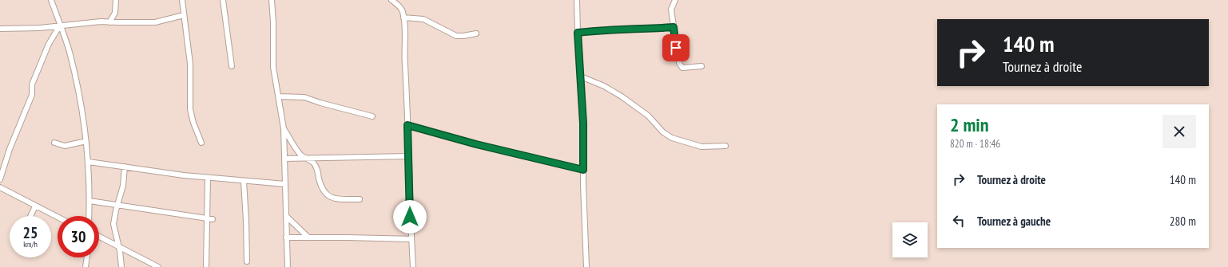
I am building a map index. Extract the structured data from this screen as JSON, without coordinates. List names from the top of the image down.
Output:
{
  "page": {
    "turn": ["140 m", "Tournez à droite"],
    "heading": ["2 min", "820 m · 18:46"],
    "list": [
      {
        "name": "Tournez à droite",
        "value": "140 m"
      },
      {
        "name": "Tournez à gauche",
        "value": "280 m"
      }
    ],
    "speed": "25 km/h",
    "limit": "30"
  }
}
